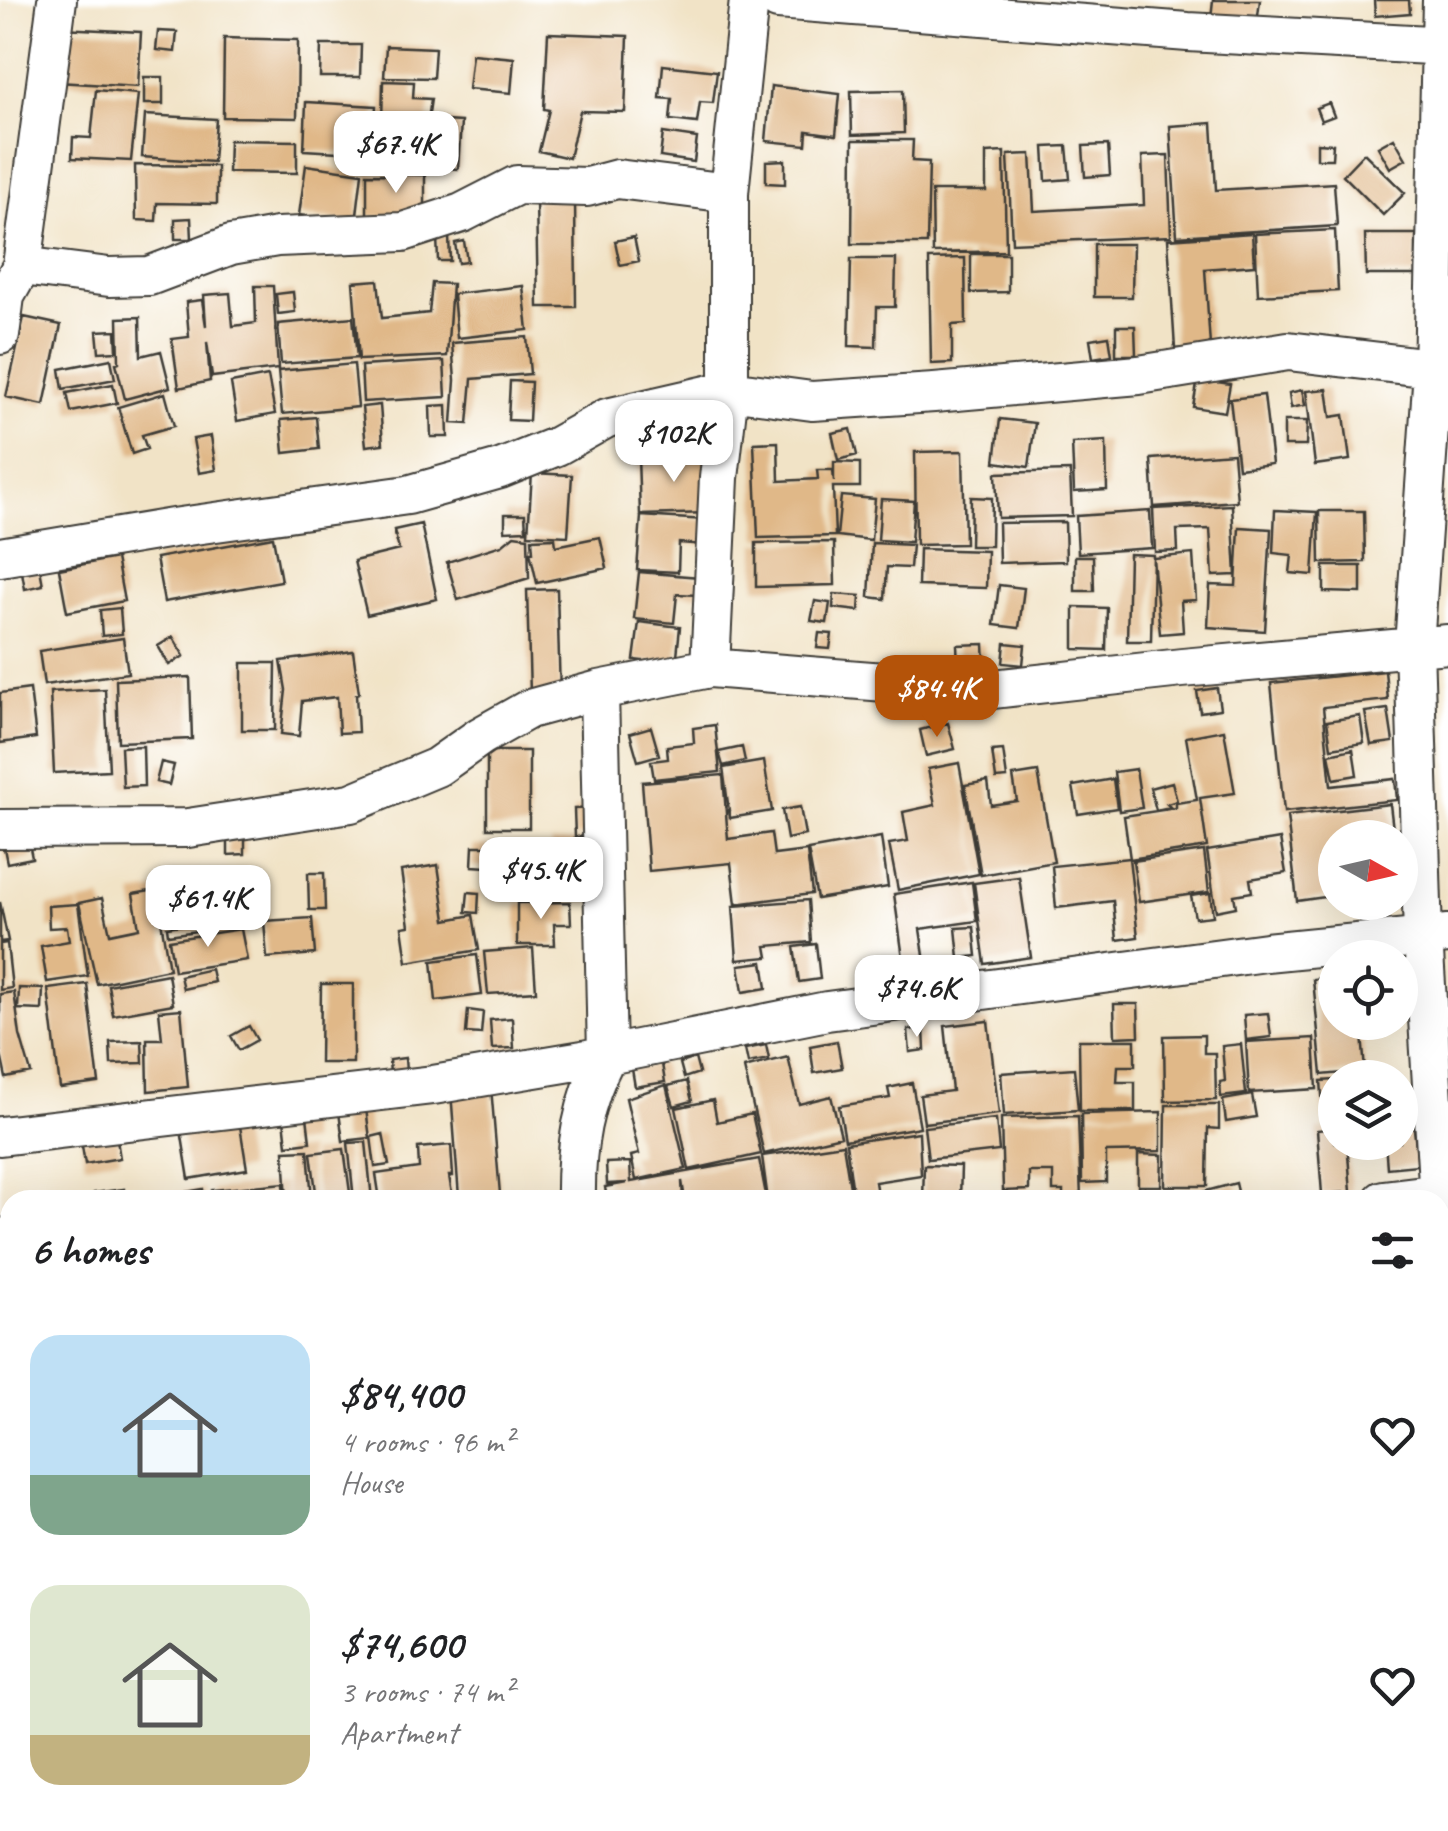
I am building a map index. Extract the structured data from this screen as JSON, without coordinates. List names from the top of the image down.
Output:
{
  "north": "right",
  "page": {
    "price": [
      "$67.4K",
      "$102K",
      "$84.4K",
      "$45.4K",
      "$61.4K",
      "$74.6K"
    ],
    "heading": "6 homes",
    "list": [
      {
        "name": "$84,400",
        "note": "4 rooms · 96 m² · House"
      },
      {
        "name": "$74,600",
        "note": "3 rooms · 74 m² · Apartment"
      }
    ]
  }
}
